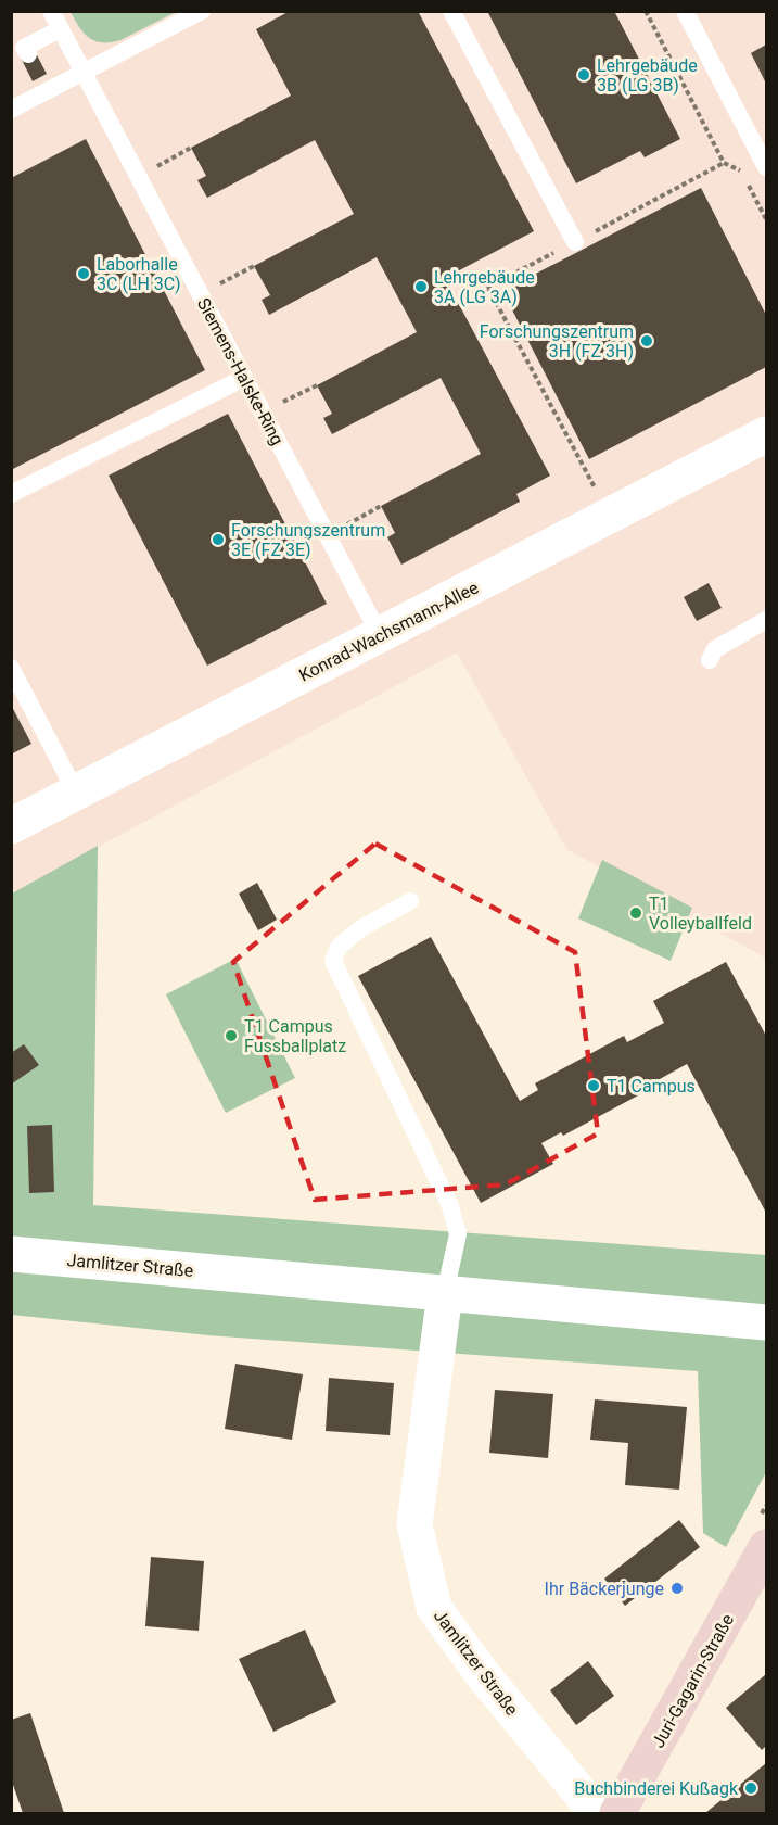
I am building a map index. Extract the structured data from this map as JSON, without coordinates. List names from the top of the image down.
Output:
{
  "streets": {
    "street": ["Konrad-Wachsmann-Allee", "Jamlitzer Straße", "Juri-Gagarin-Straße"],
    "lane": ["Siemens-Halske-Ring"]
  },
  "crossings": [
    ["Siemens-Halske-Ring", "Konrad-Wachsmann-Allee"]
  ],
  "places": [
    "Lehrgebäude 3B (LG 3B)",
    "Laborhalle 3C (LH 3C)",
    "Lehrgebäude 3A (LG 3A)",
    "Forschungszentrum 3H (FZ 3H)",
    "Forschungszentrum 3E (FZ 3E)",
    "T1 Volleyballfeld",
    "T1 Campus Fussballplatz",
    "T1 Campus",
    "Ihr Bäckerjunge",
    "Buchbinderei Kußagk"
  ]
}
